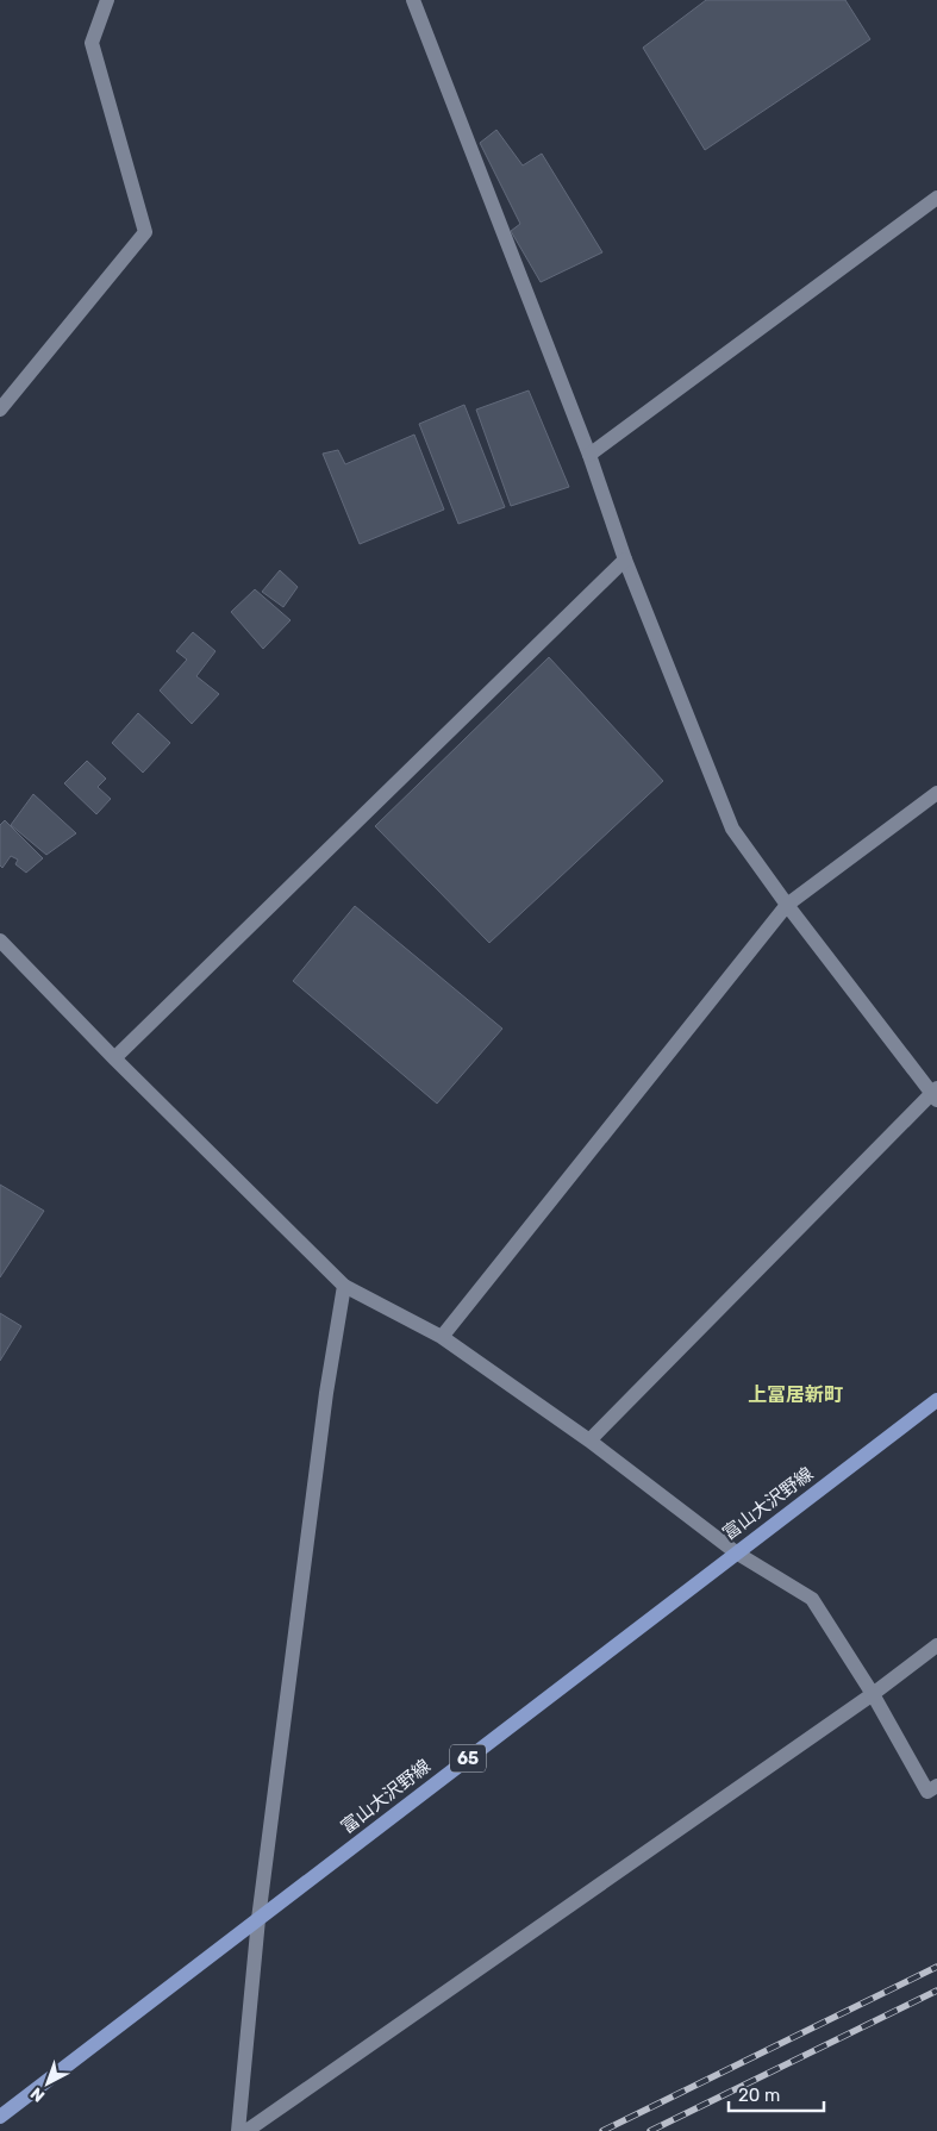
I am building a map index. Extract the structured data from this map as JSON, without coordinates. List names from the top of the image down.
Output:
{
  "streets": {
    "main road": ["富山大沢野線", "65"]
  },
  "districts": ["上冨居新町"],
  "scale_bar": "20 m",
  "north": "bottom left"
}
